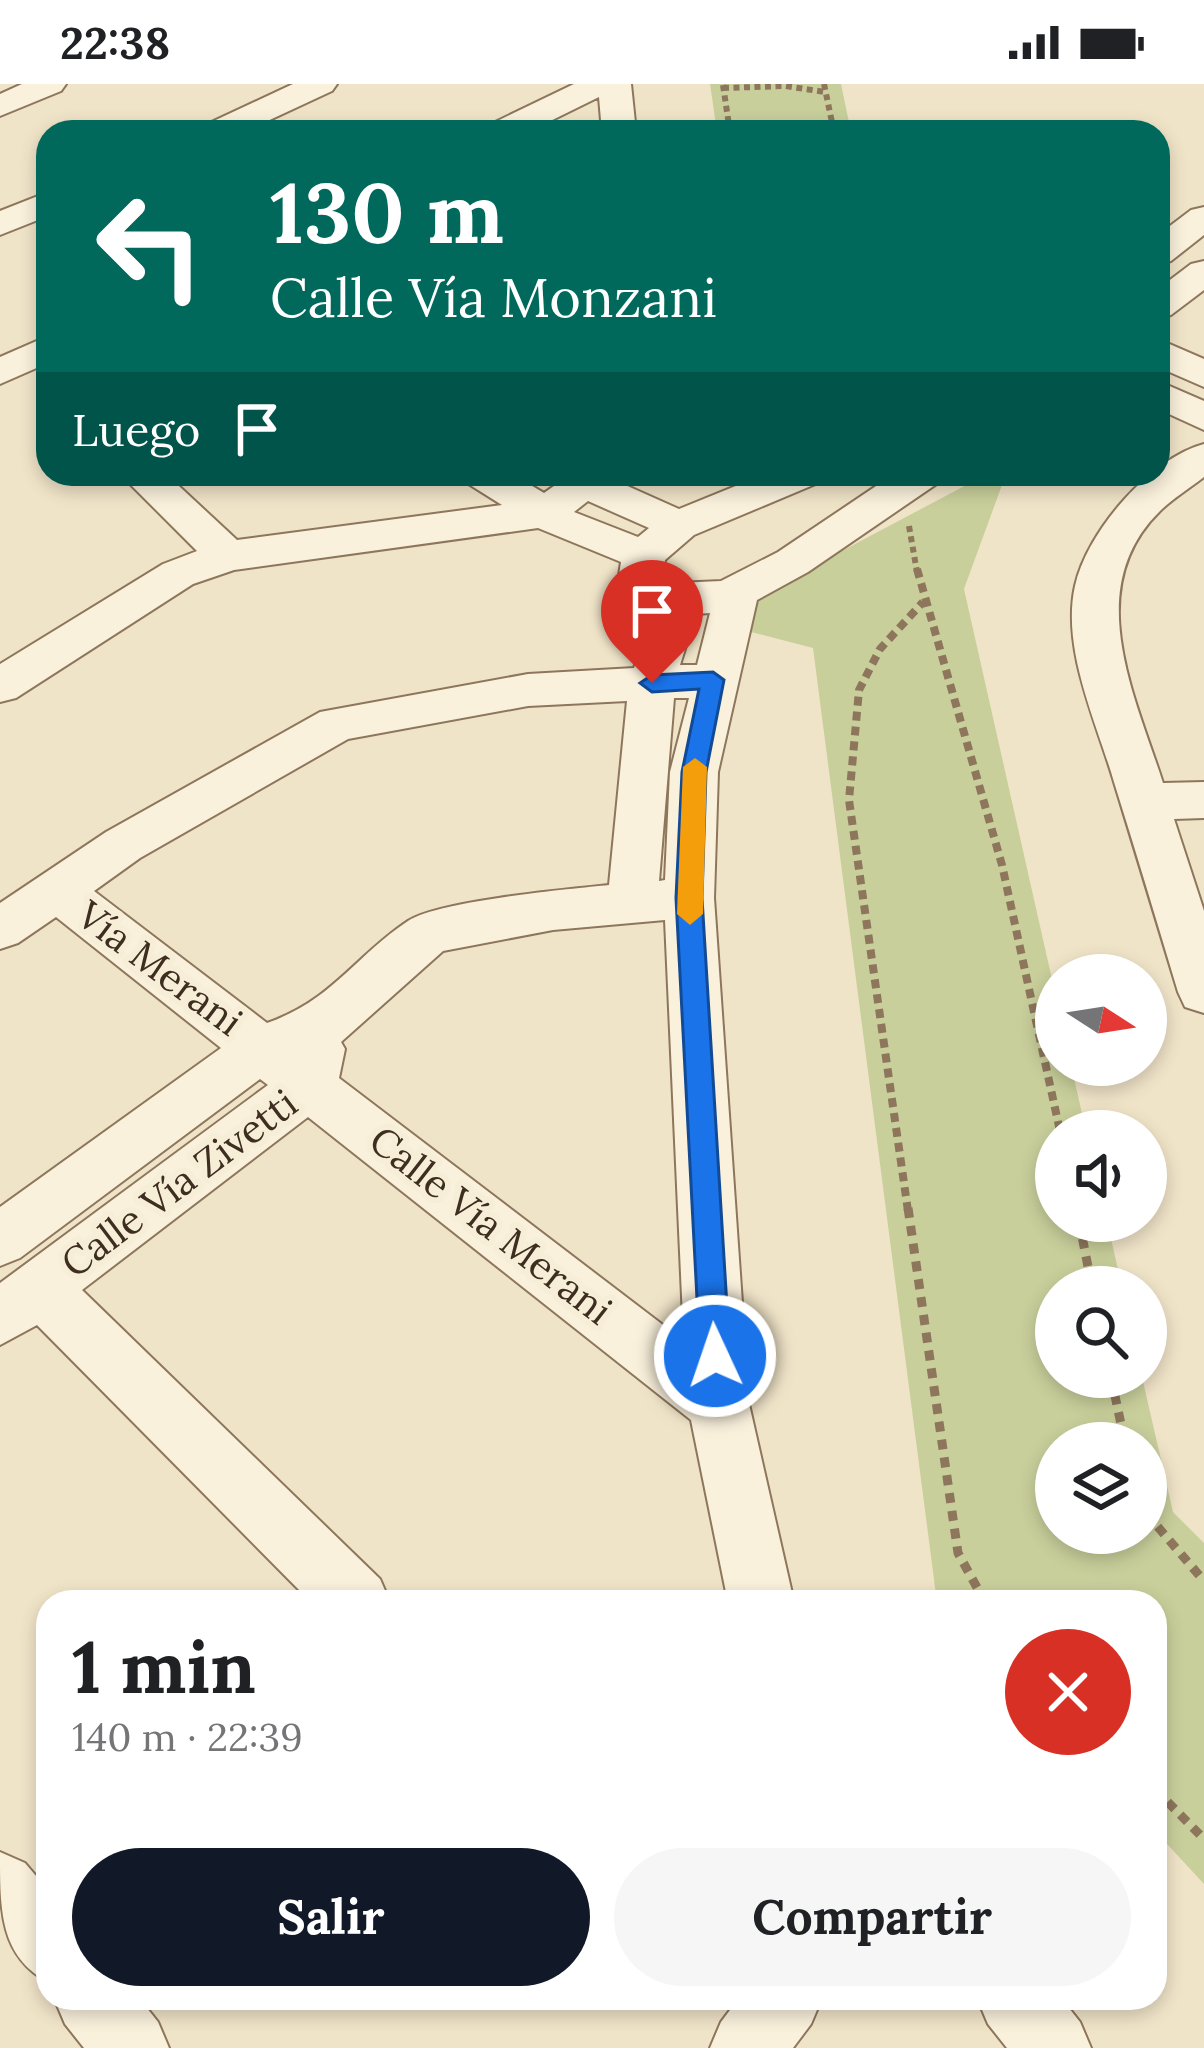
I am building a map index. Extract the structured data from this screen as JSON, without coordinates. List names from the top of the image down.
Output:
{
  "streets": {
    "street": ["Vía Merani", "Calle Vía Zivetti", "Calle Vía Merani"]
  },
  "crossings": [
    ["Vía Merani", "Calle Vía Zivetti"],
    ["Vía Merani", "Calle Vía Merani"],
    ["Calle Vía Zivetti", "Calle Vía Merani"]
  ],
  "north": "right",
  "page": {
    "status": "22:38",
    "turn": ["130 m", "Calle Vía Monzani"],
    "then": "Luego",
    "heading": ["1 min", "140 m · 22:39"],
    "buttons": ["Salir", "Compartir"]
  }
}
